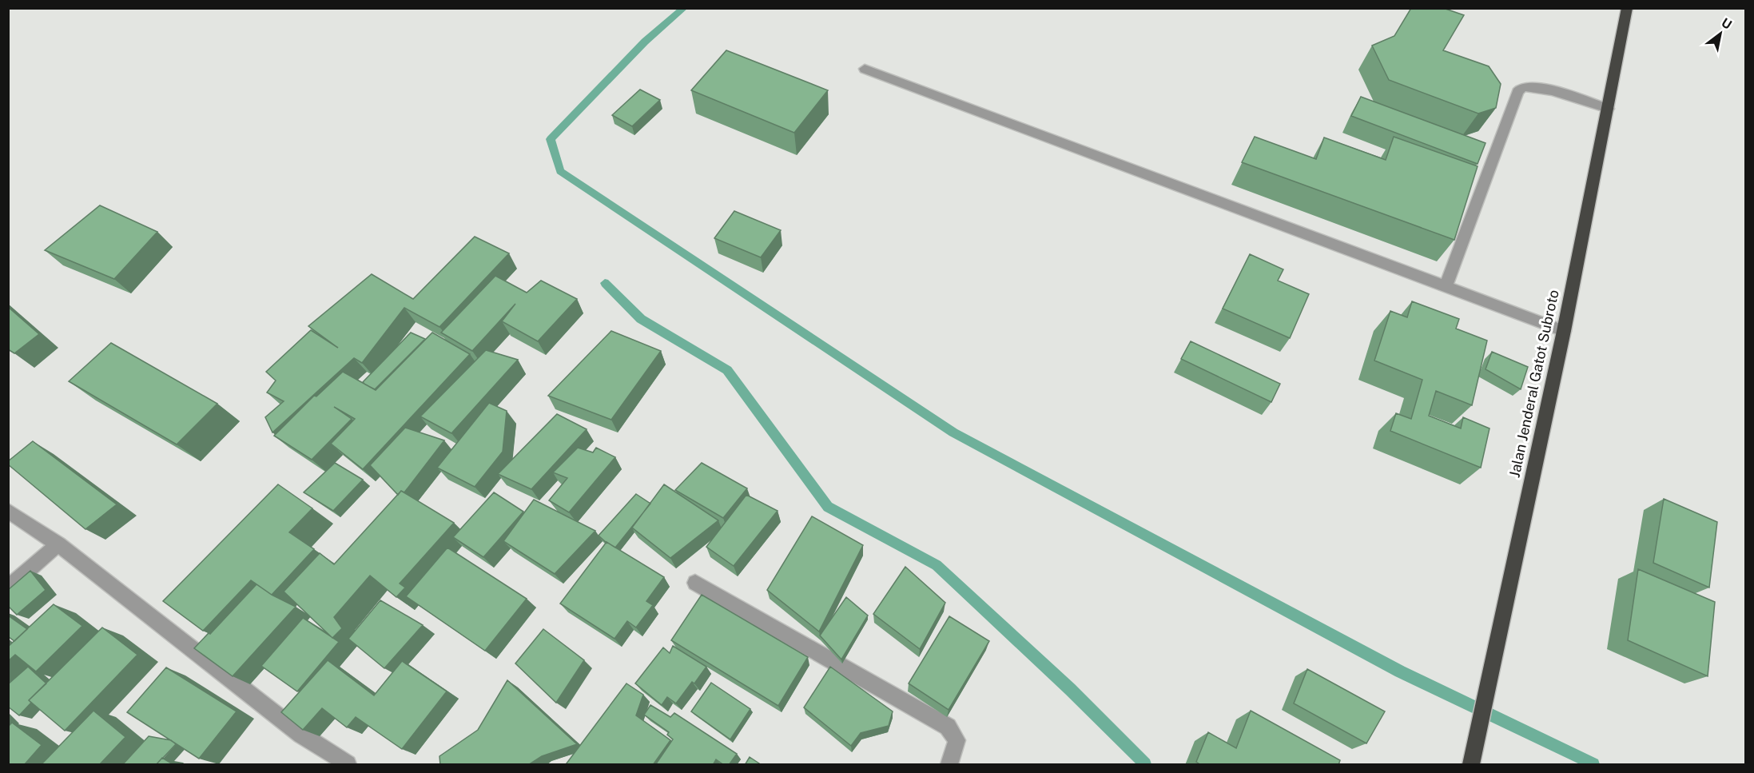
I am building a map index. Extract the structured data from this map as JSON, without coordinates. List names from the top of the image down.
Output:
{
  "streets": {
    "highway": ["Jalan Jenderal Gatot Subroto"]
  },
  "north": "top right"
}
